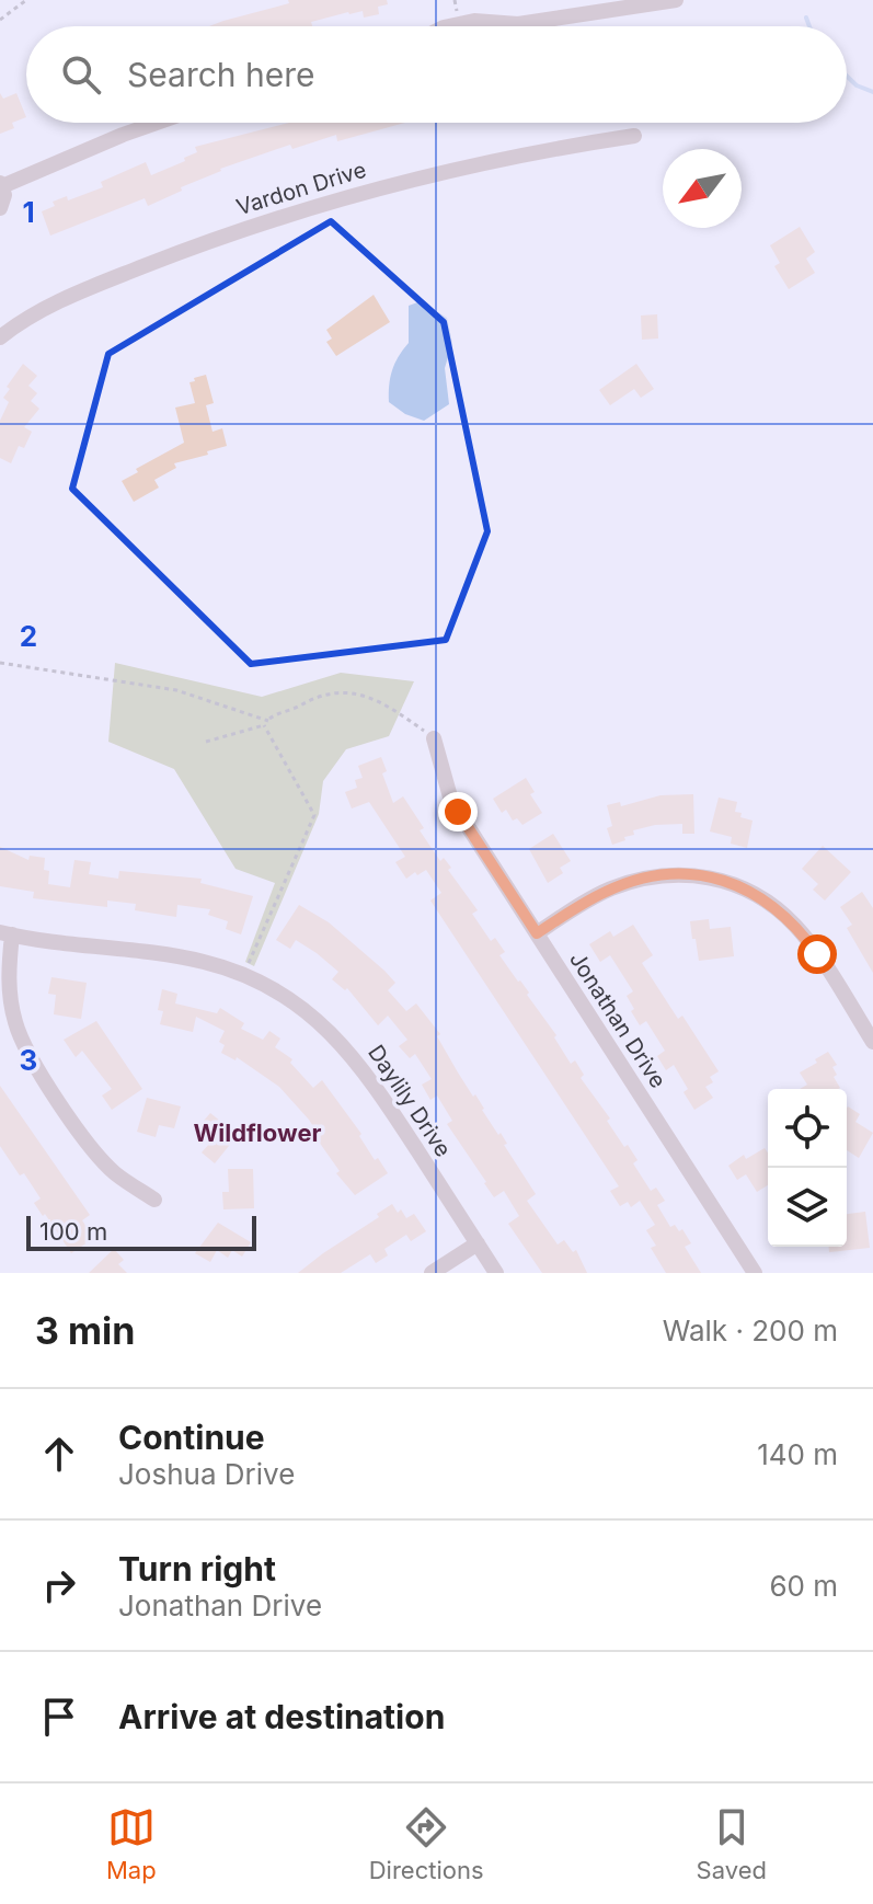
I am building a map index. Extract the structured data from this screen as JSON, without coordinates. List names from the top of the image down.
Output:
{
  "streets": {
    "street": ["Vardon Drive", "Jonathan Drive", "Daylily Drive"]
  },
  "districts": ["Wildflower"],
  "scale_bar": "100 m",
  "north": "bottom left",
  "page": {
    "search": "Search here",
    "scale": "100 m",
    "heading": ["3 min", "Walk · 200 m"],
    "list": [
      ["Continue", "Joshua Drive", "140 m"],
      ["Turn right", "Jonathan Drive", "60 m"],
      "Arrive at destination"
    ],
    "nav": ["Map", "Directions", "Saved"]
  },
  "grid": {
    "rows": ["1", "2", "3"]
  }
}
